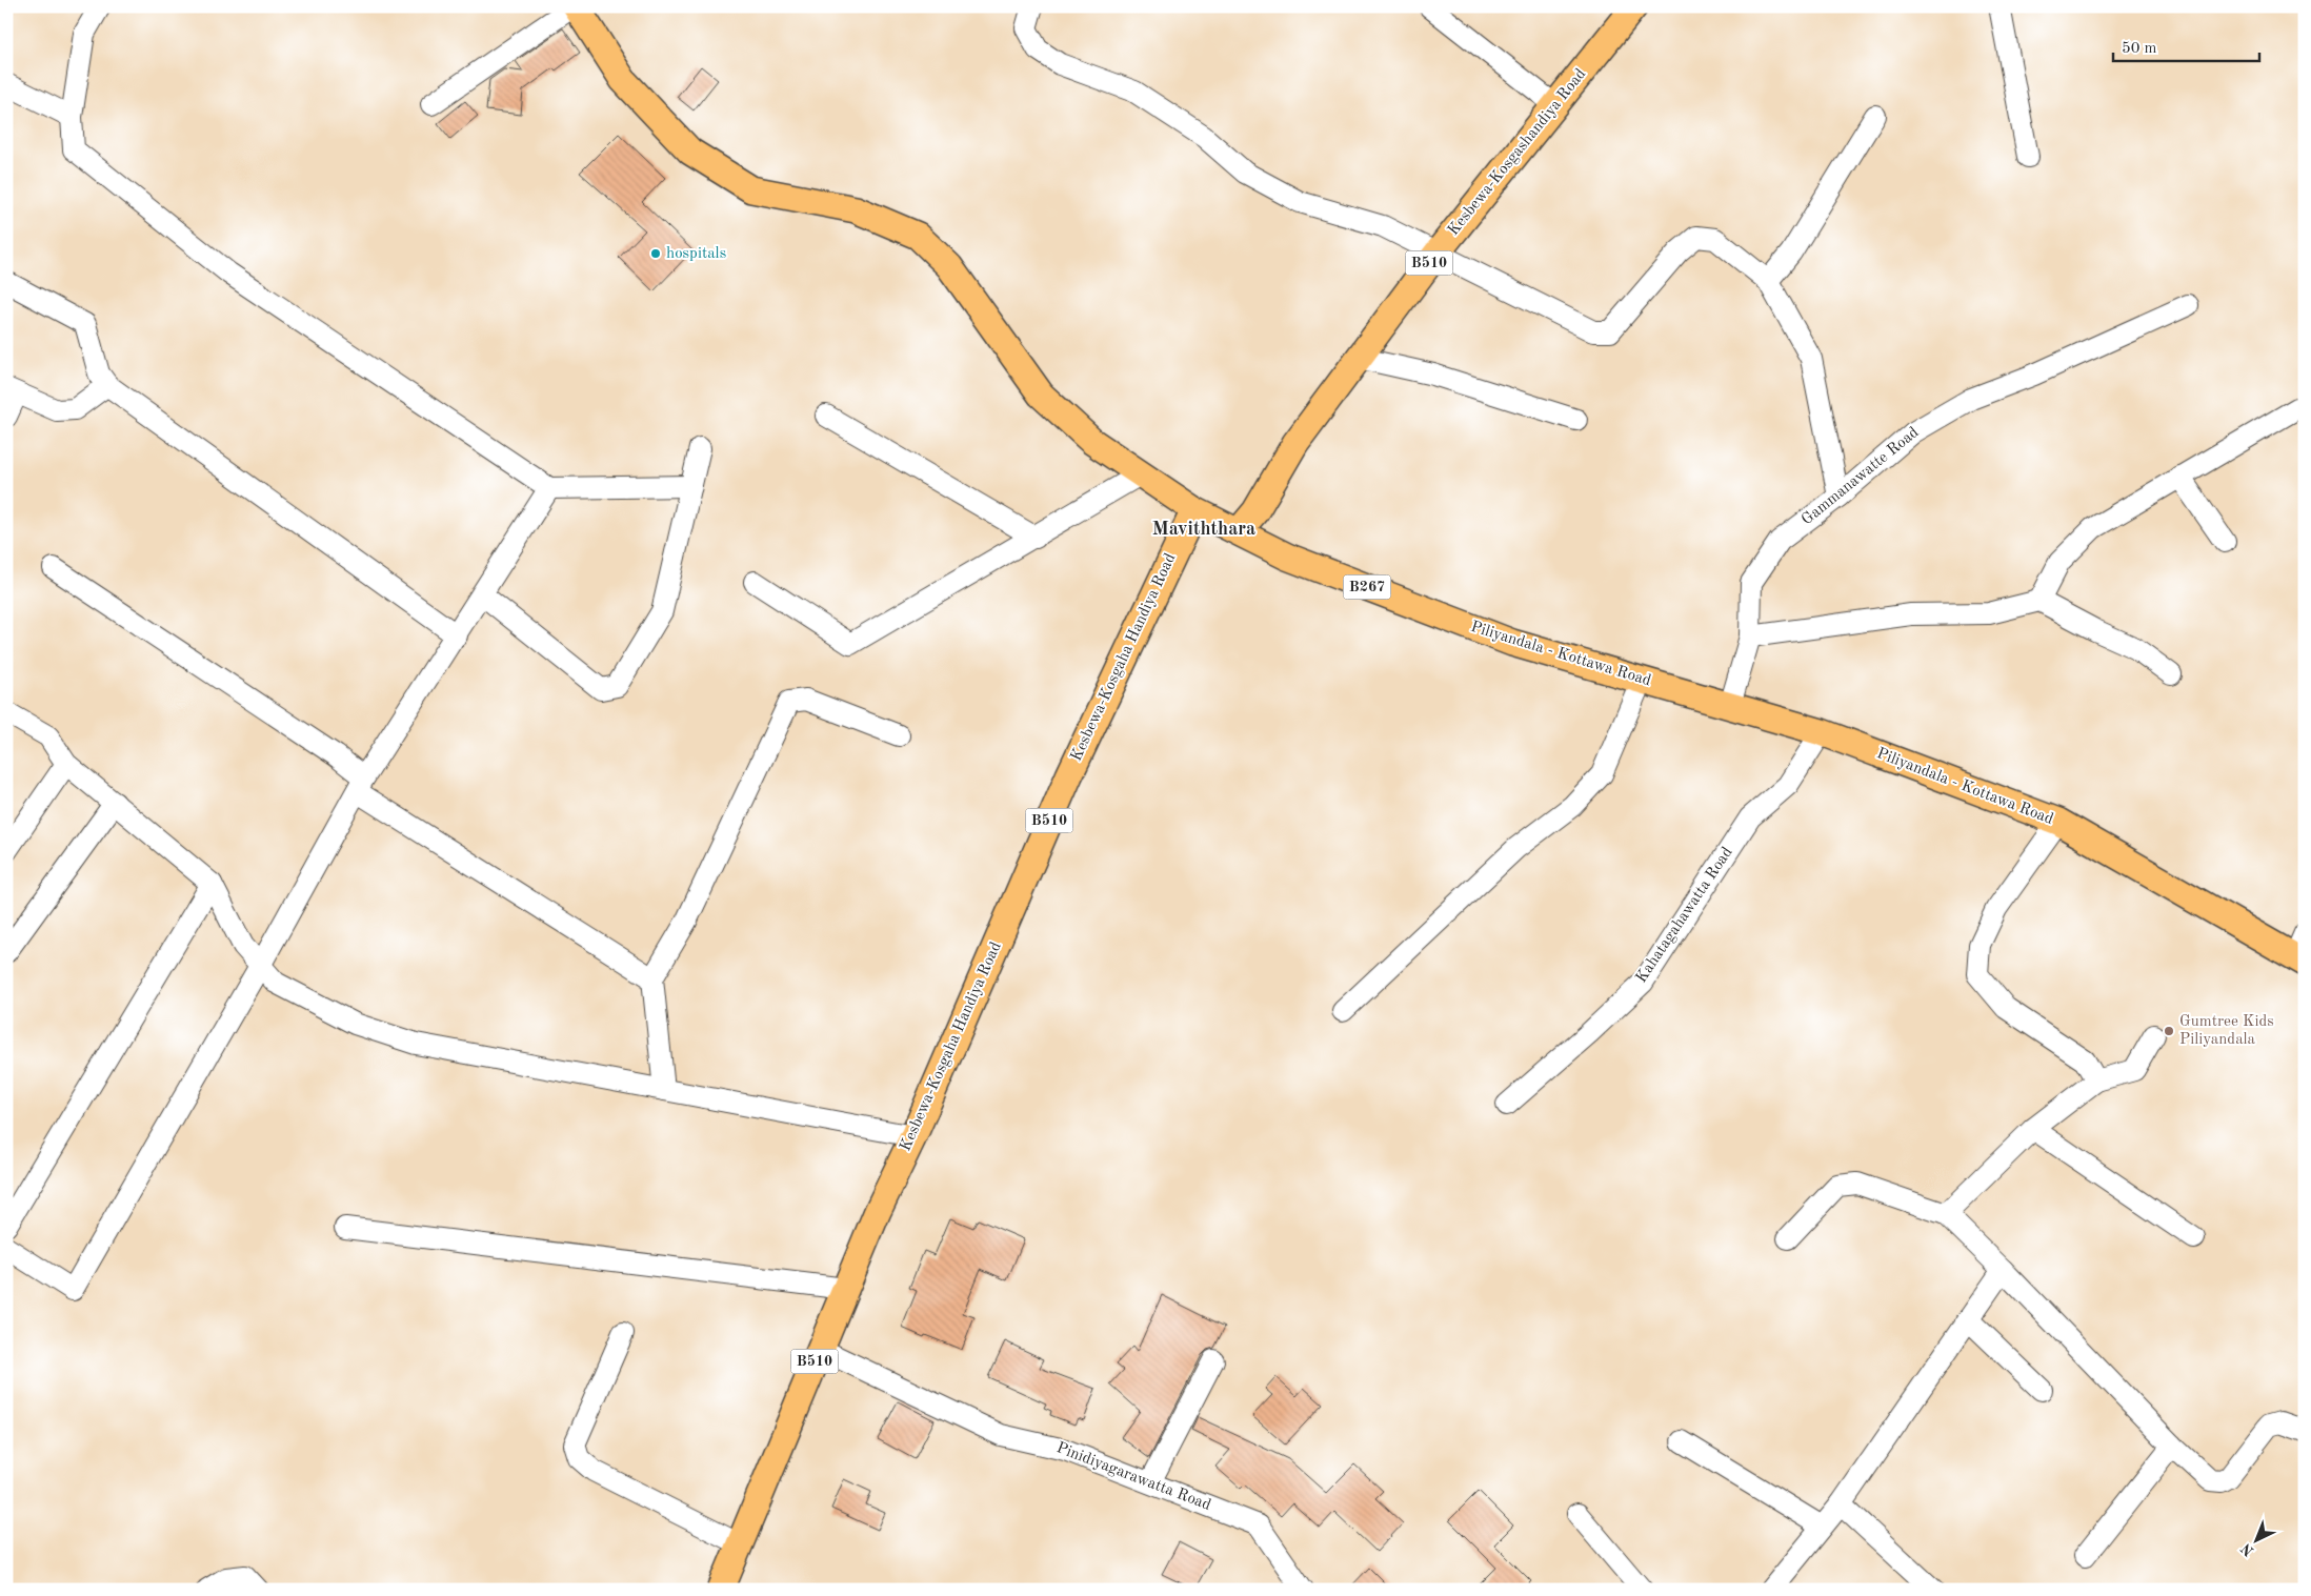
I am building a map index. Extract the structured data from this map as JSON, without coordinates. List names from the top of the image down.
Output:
{
  "streets": {
    "main road": [
      "Kesbewa-Kosgashandiya Road",
      "B510",
      "B267",
      "Piliyandala - Kottawa Road",
      "Kesbewa-Kosgaha Handiya Road"
    ],
    "street": ["Gammanawatte Road", "Kahatagahawatta Road", "Pinidiyagarawatta Road"]
  },
  "crossings": [
    ["Kesbewa-Kosgashandiya Road", "Piliyandala - Kottawa Road"],
    ["Gammanawatte Road", "Piliyandala - Kottawa Road"],
    ["Piliyandala - Kottawa Road", "Kesbewa-Kosgaha Handiya Road"],
    ["Piliyandala - Kottawa Road", "Kahatagahawatta Road"],
    ["Kesbewa-Kosgaha Handiya Road", "Pinidiyagarawatta Road"]
  ],
  "districts": ["Maviththara"],
  "places": ["hospitals", "Gumtree Kids Piliyandala"],
  "scale_bar": "50 m",
  "north": "bottom left"
}
